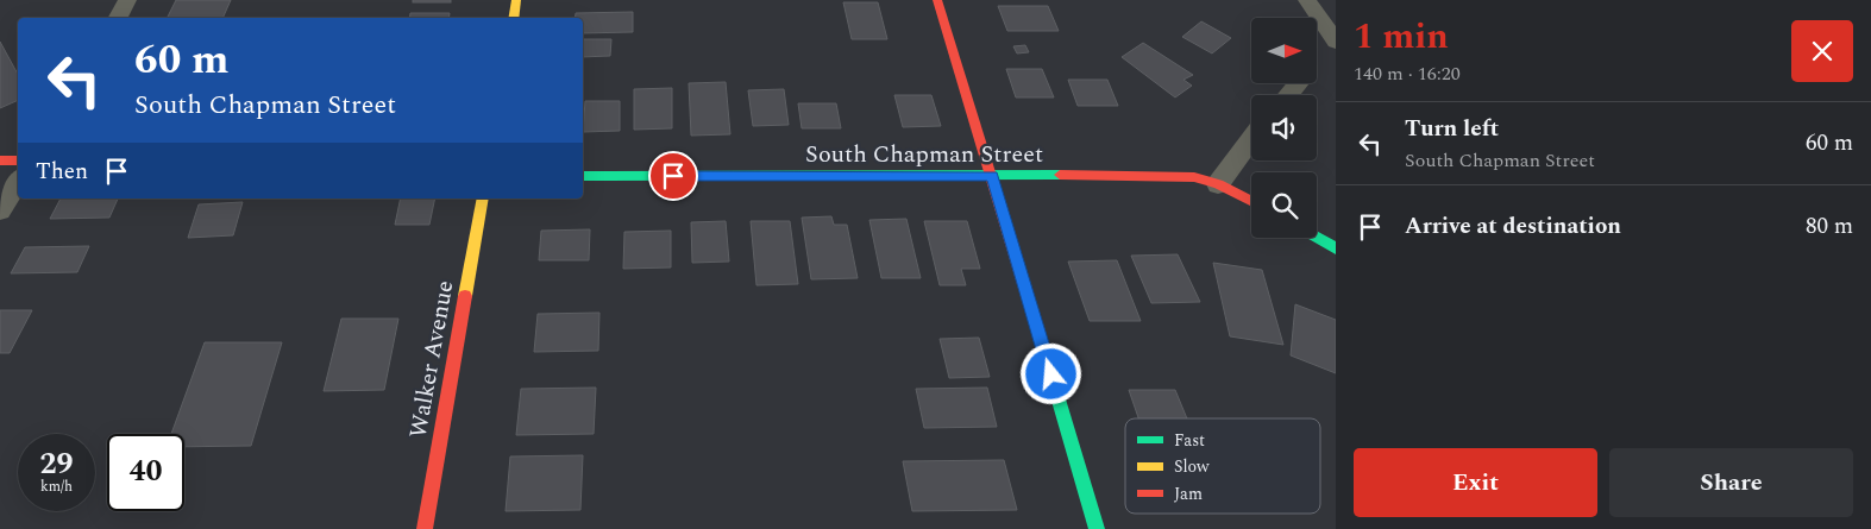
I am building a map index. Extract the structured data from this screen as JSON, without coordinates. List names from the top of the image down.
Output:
{
  "streets": {
    "street": ["South Chapman Street", "Walker Avenue"]
  },
  "legend": ["Fast", "Slow", "Jam"],
  "north": "right",
  "page": {
    "heading": ["1 min", "140 m · 16:20"],
    "turn": ["60 m", "South Chapman Street"],
    "list": [
      {
        "name": "Turn left",
        "note": "South Chapman Street",
        "value": "60 m"
      },
      {
        "name": "Arrive at destination",
        "value": "80 m"
      }
    ],
    "then": "Then",
    "speed": "29 km/h",
    "limit": "40",
    "buttons": ["Exit", "Share"]
  }
}
